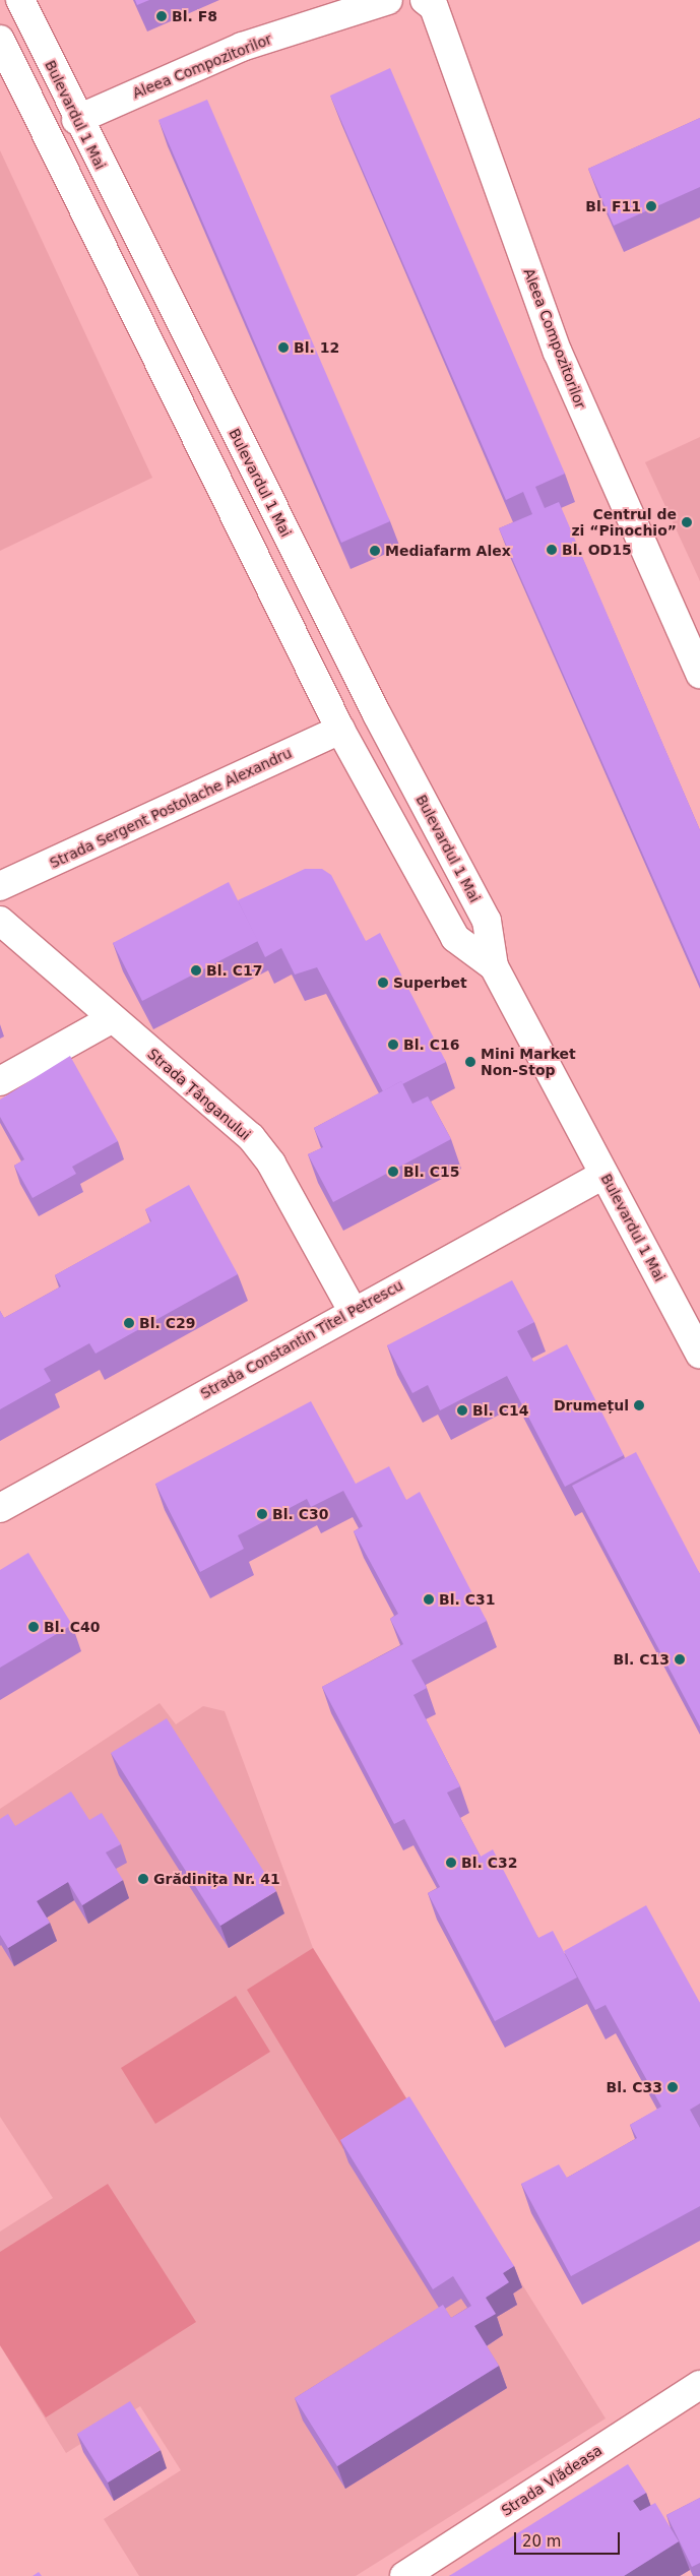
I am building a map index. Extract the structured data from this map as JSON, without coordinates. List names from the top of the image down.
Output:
{
  "streets": {
    "street": [
      "Aleea Compozitorilor",
      "Bulevardul 1 Mai",
      "Strada Sergent Postolache Alexandru",
      "Strada Țânganului",
      "Strada Constantin Titel Petrescu",
      "Strada Vlădeasa"
    ]
  },
  "crossings": [
    ["Aleea Compozitorilor", "Bulevardul 1 Mai"],
    ["Bulevardul 1 Mai", "Strada Sergent Postolache Alexandru"],
    ["Bulevardul 1 Mai", "Strada Constantin Titel Petrescu"],
    ["Strada Țânganului", "Strada Constantin Titel Petrescu"]
  ],
  "places": [
    "Bl. F8",
    "Bl. F11",
    "Bl. 12",
    "Centrul de zi “Pinochio”",
    "Bl. OD15",
    "Mediafarm Alex",
    "Bl. C17",
    "Superbet",
    "Bl. C16",
    "Mini Market Non-Stop",
    "Bl. C15",
    "Bl. C29",
    "Drumețul",
    "Bl. C14",
    "Bl. C30",
    "Bl. C31",
    "Bl. C40",
    "Bl. C13",
    "Bl. C32",
    "Grădinița Nr. 41",
    "Bl. C33"
  ],
  "scale_bar": "20 m"
}
